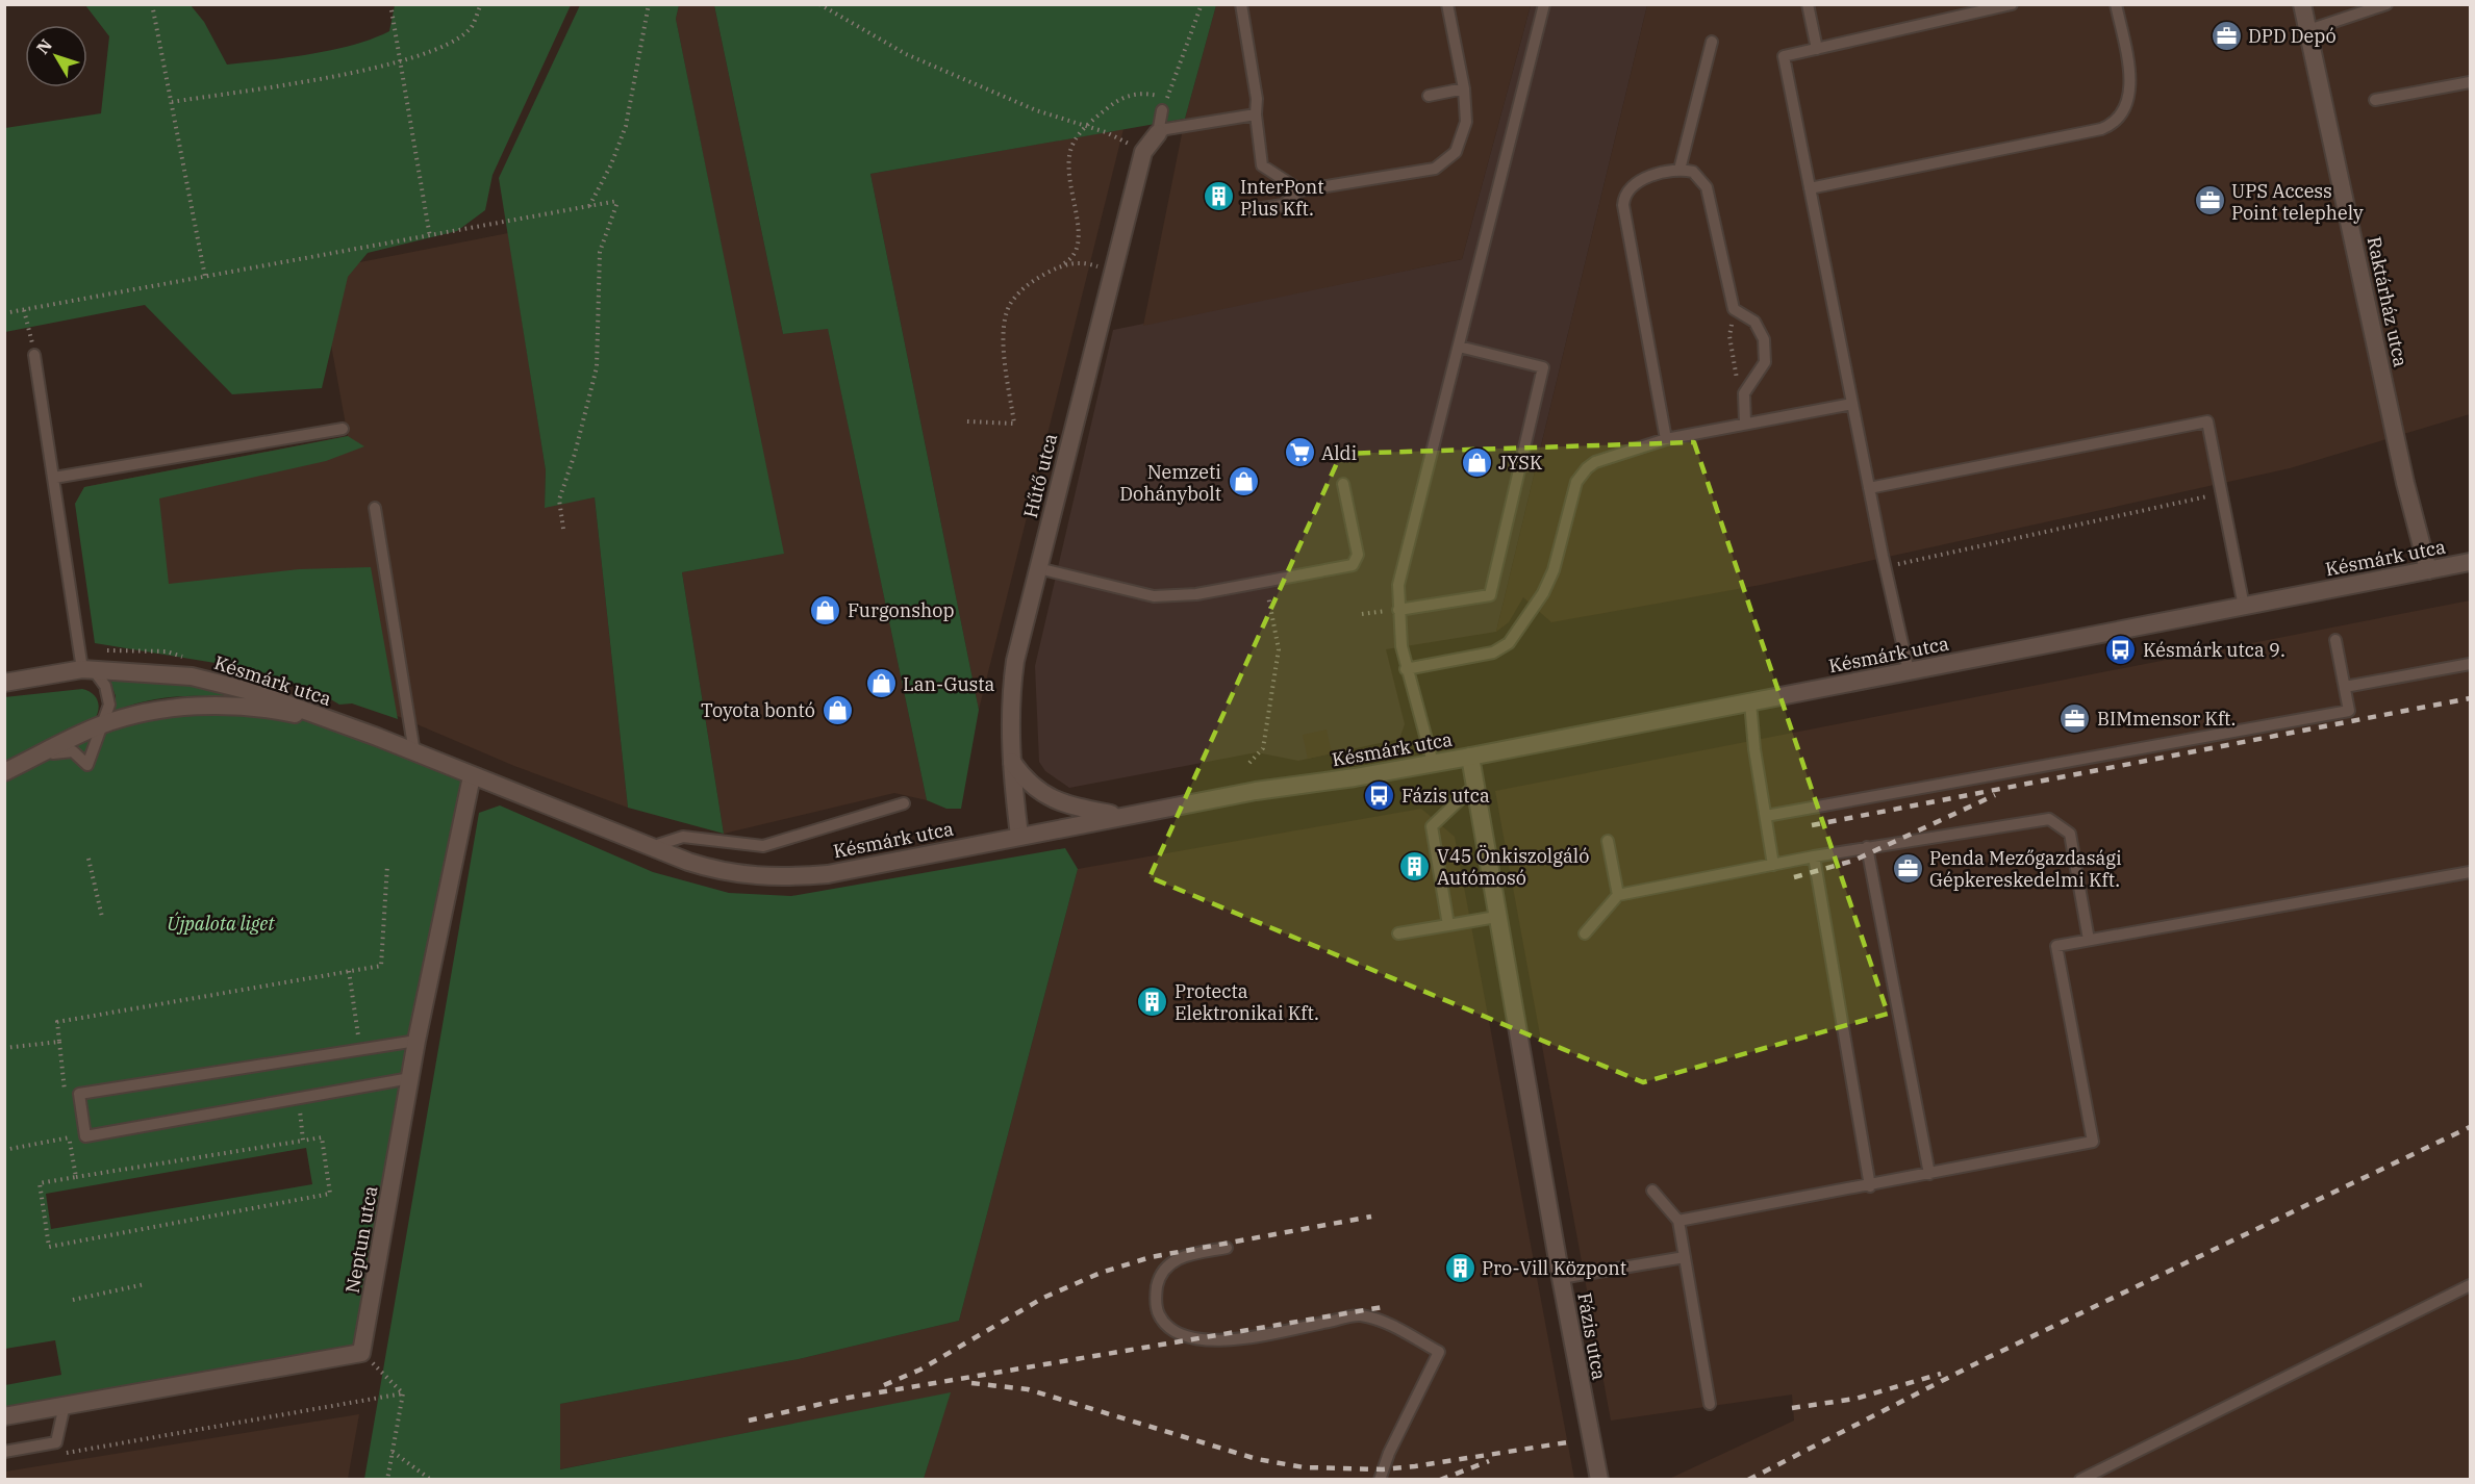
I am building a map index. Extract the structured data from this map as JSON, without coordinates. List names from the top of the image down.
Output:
{
  "streets": {
    "street": [
      "Raktárház utca",
      "Hűtő utca",
      "Késmárk utca",
      "Neptun utca",
      "Fázis utca"
    ]
  },
  "crossings": [
    ["Raktárház utca", "Késmárk utca"],
    ["Hűtő utca", "Késmárk utca"],
    ["Késmárk utca", "Neptun utca"],
    ["Késmárk utca", "Fázis utca"]
  ],
  "parks": ["Újpalota liget"],
  "places": {
    "office": [
      "DPD Depó",
      "UPS Access Point telephely",
      "BIMmensor Kft.",
      "Penda Mezőgazdasági Gépkereskedelmi Kft."
    ],
    "building": [
      "InterPont Plus Kft.",
      "V45 Önkiszolgáló Autómosó",
      "Protecta Elektronikai Kft.",
      "Pro-Vill Központ"
    ],
    "supermarket": ["Aldi"],
    "shop": [
      "JYSK",
      "Nemzeti Dohánybolt",
      "Furgonshop",
      "Lan-Gusta",
      "Toyota bontó"
    ],
    "bus stop": ["Késmárk utca 9.", "Fázis utca"]
  },
  "north": "top left"
}
